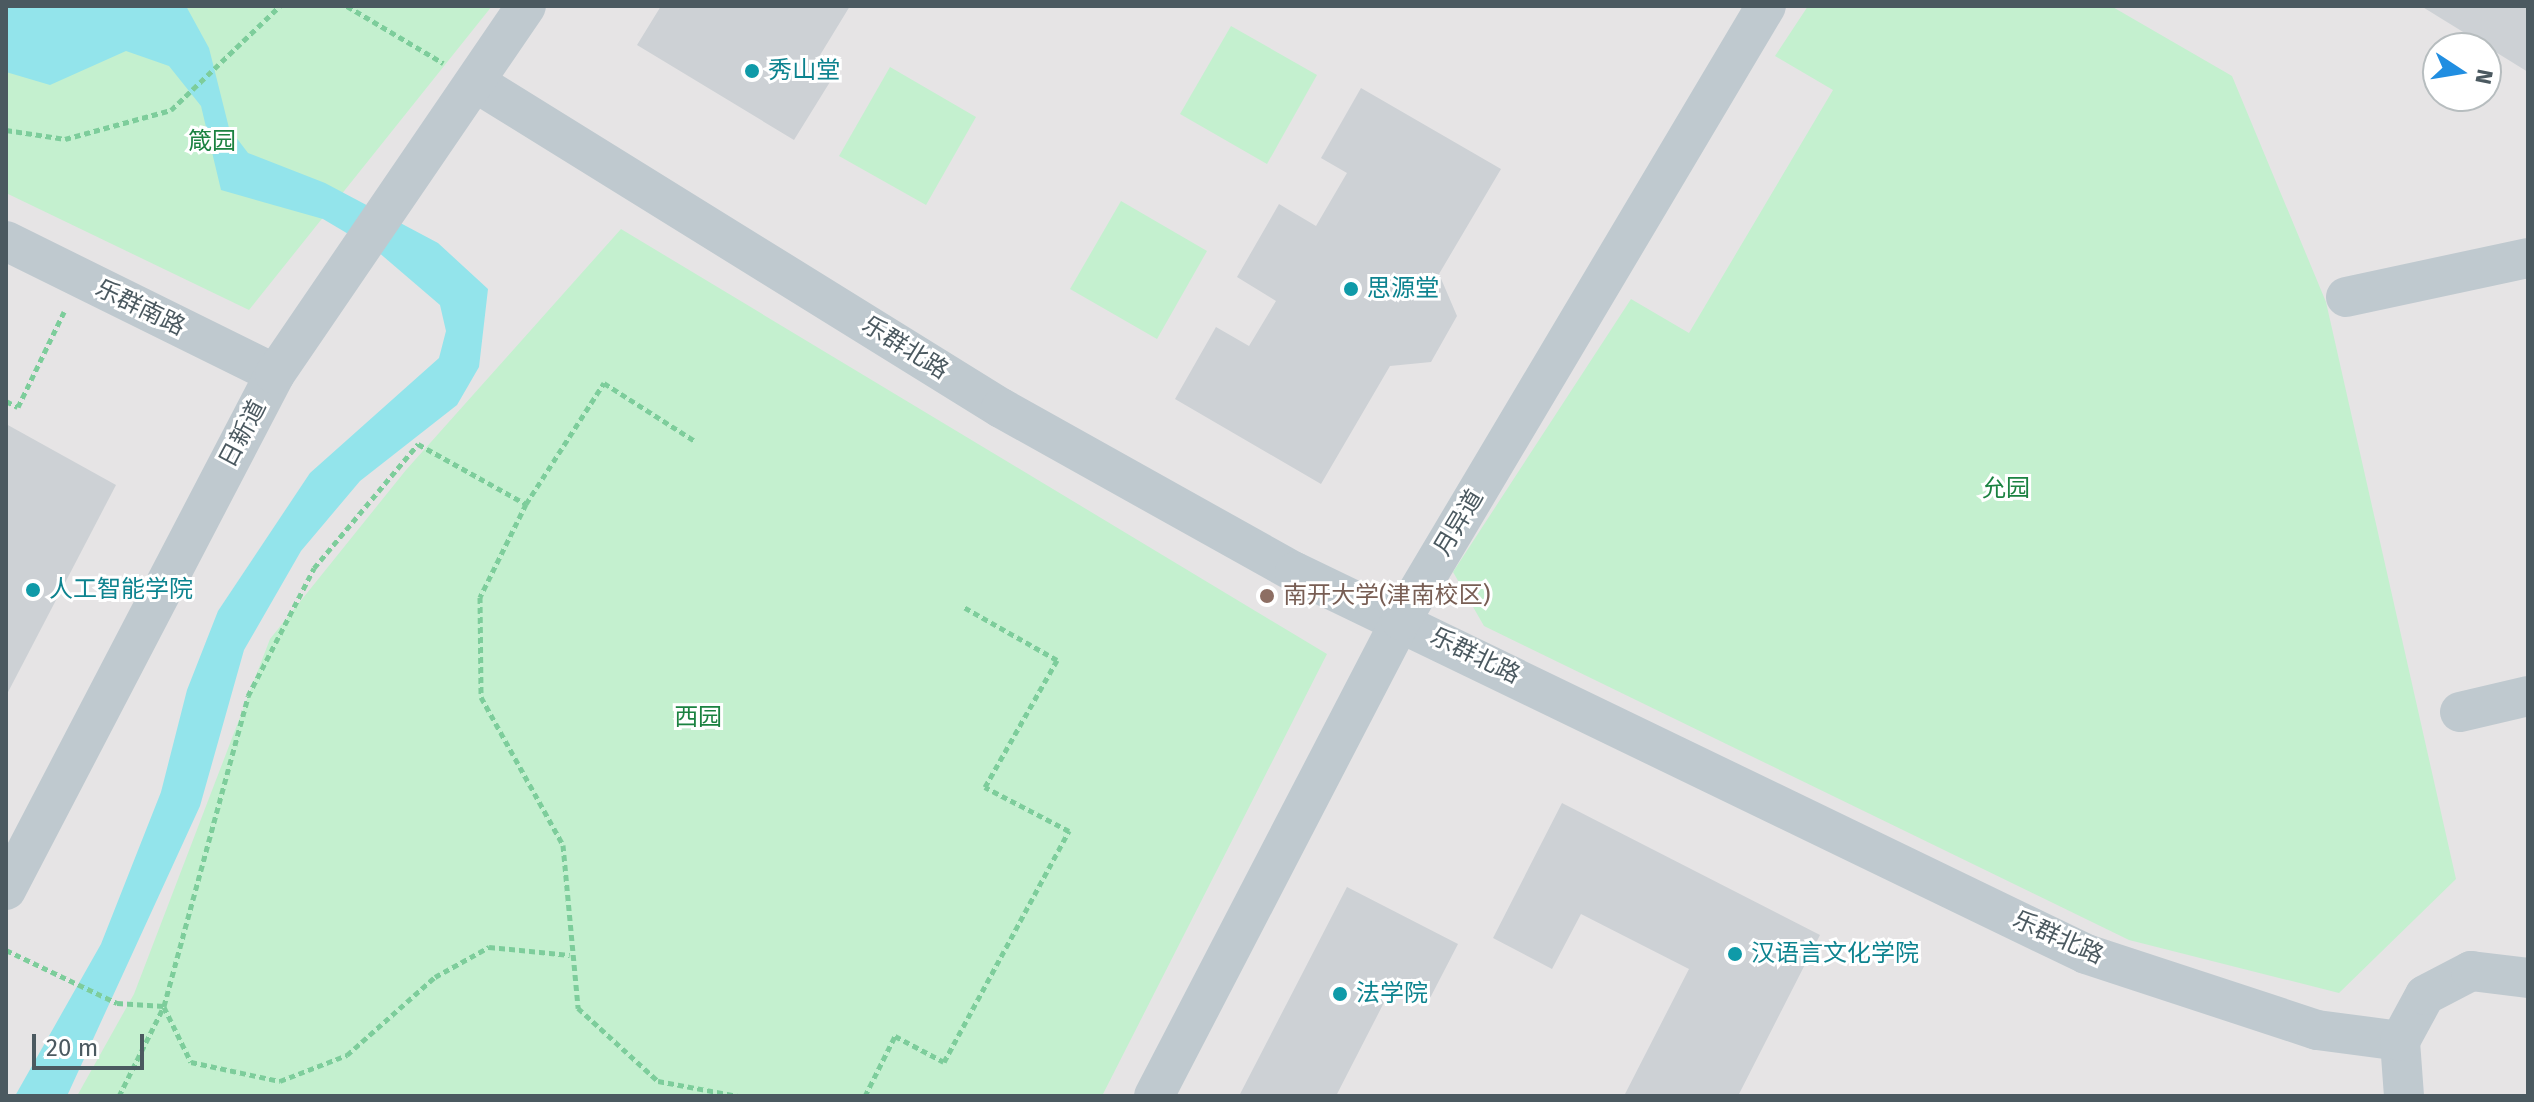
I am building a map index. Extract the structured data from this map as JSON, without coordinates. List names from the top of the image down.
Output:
{
  "streets": {
    "street": [
      "乐群南路",
      "乐群北路",
      "日新道",
      "月异道"
    ]
  },
  "crossings": [
    ["乐群南路", "日新道"],
    ["乐群北路", "日新道"],
    ["乐群北路", "月异道"]
  ],
  "parks": ["箴园", "允园", "西园"],
  "places": [
    "秀山堂",
    "思源堂",
    "人工智能学院",
    "南开大学(津南校区)",
    "汉语言文化学院",
    "法学院"
  ],
  "scale_bar": "20 m",
  "north": "right"
}
